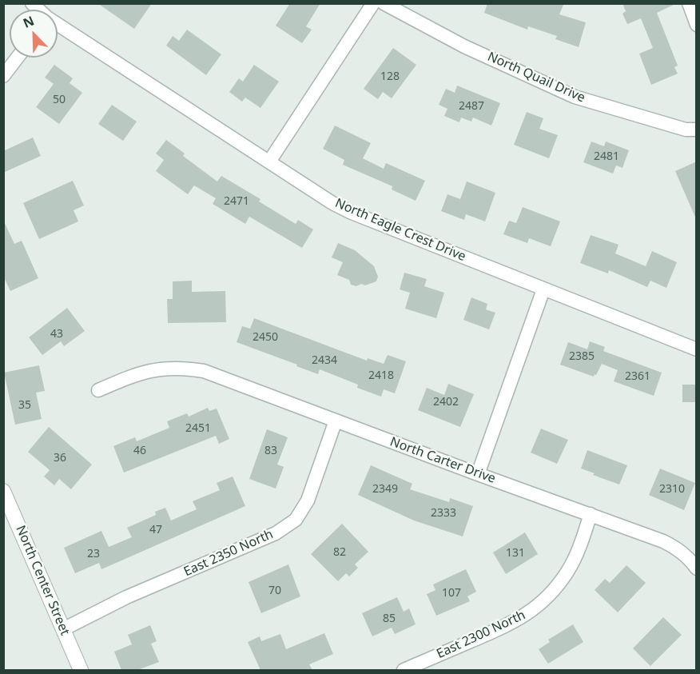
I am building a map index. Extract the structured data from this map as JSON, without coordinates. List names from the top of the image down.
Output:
{
  "streets": {
    "street": [
      "North Quail Drive",
      "North Eagle Crest Drive",
      "North Carter Drive",
      "East 2350 North",
      "North Center Street",
      "East 2300 North"
    ]
  },
  "crossings": [
    ["North Carter Drive", "East 2350 North"],
    ["North Carter Drive", "East 2300 North"],
    ["East 2350 North", "North Center Street"]
  ],
  "house_numbers": [
    "128",
    "50",
    "2487",
    "2481",
    "2471",
    "43",
    "2450",
    "2385",
    "2434",
    "2418",
    "2361",
    "2402",
    "35",
    "2451",
    "46",
    "83",
    "36",
    "2349",
    "2310",
    "2333",
    "47",
    "82",
    "131",
    "23",
    "70",
    "107",
    "85"
  ],
  "north": "top left"
}
